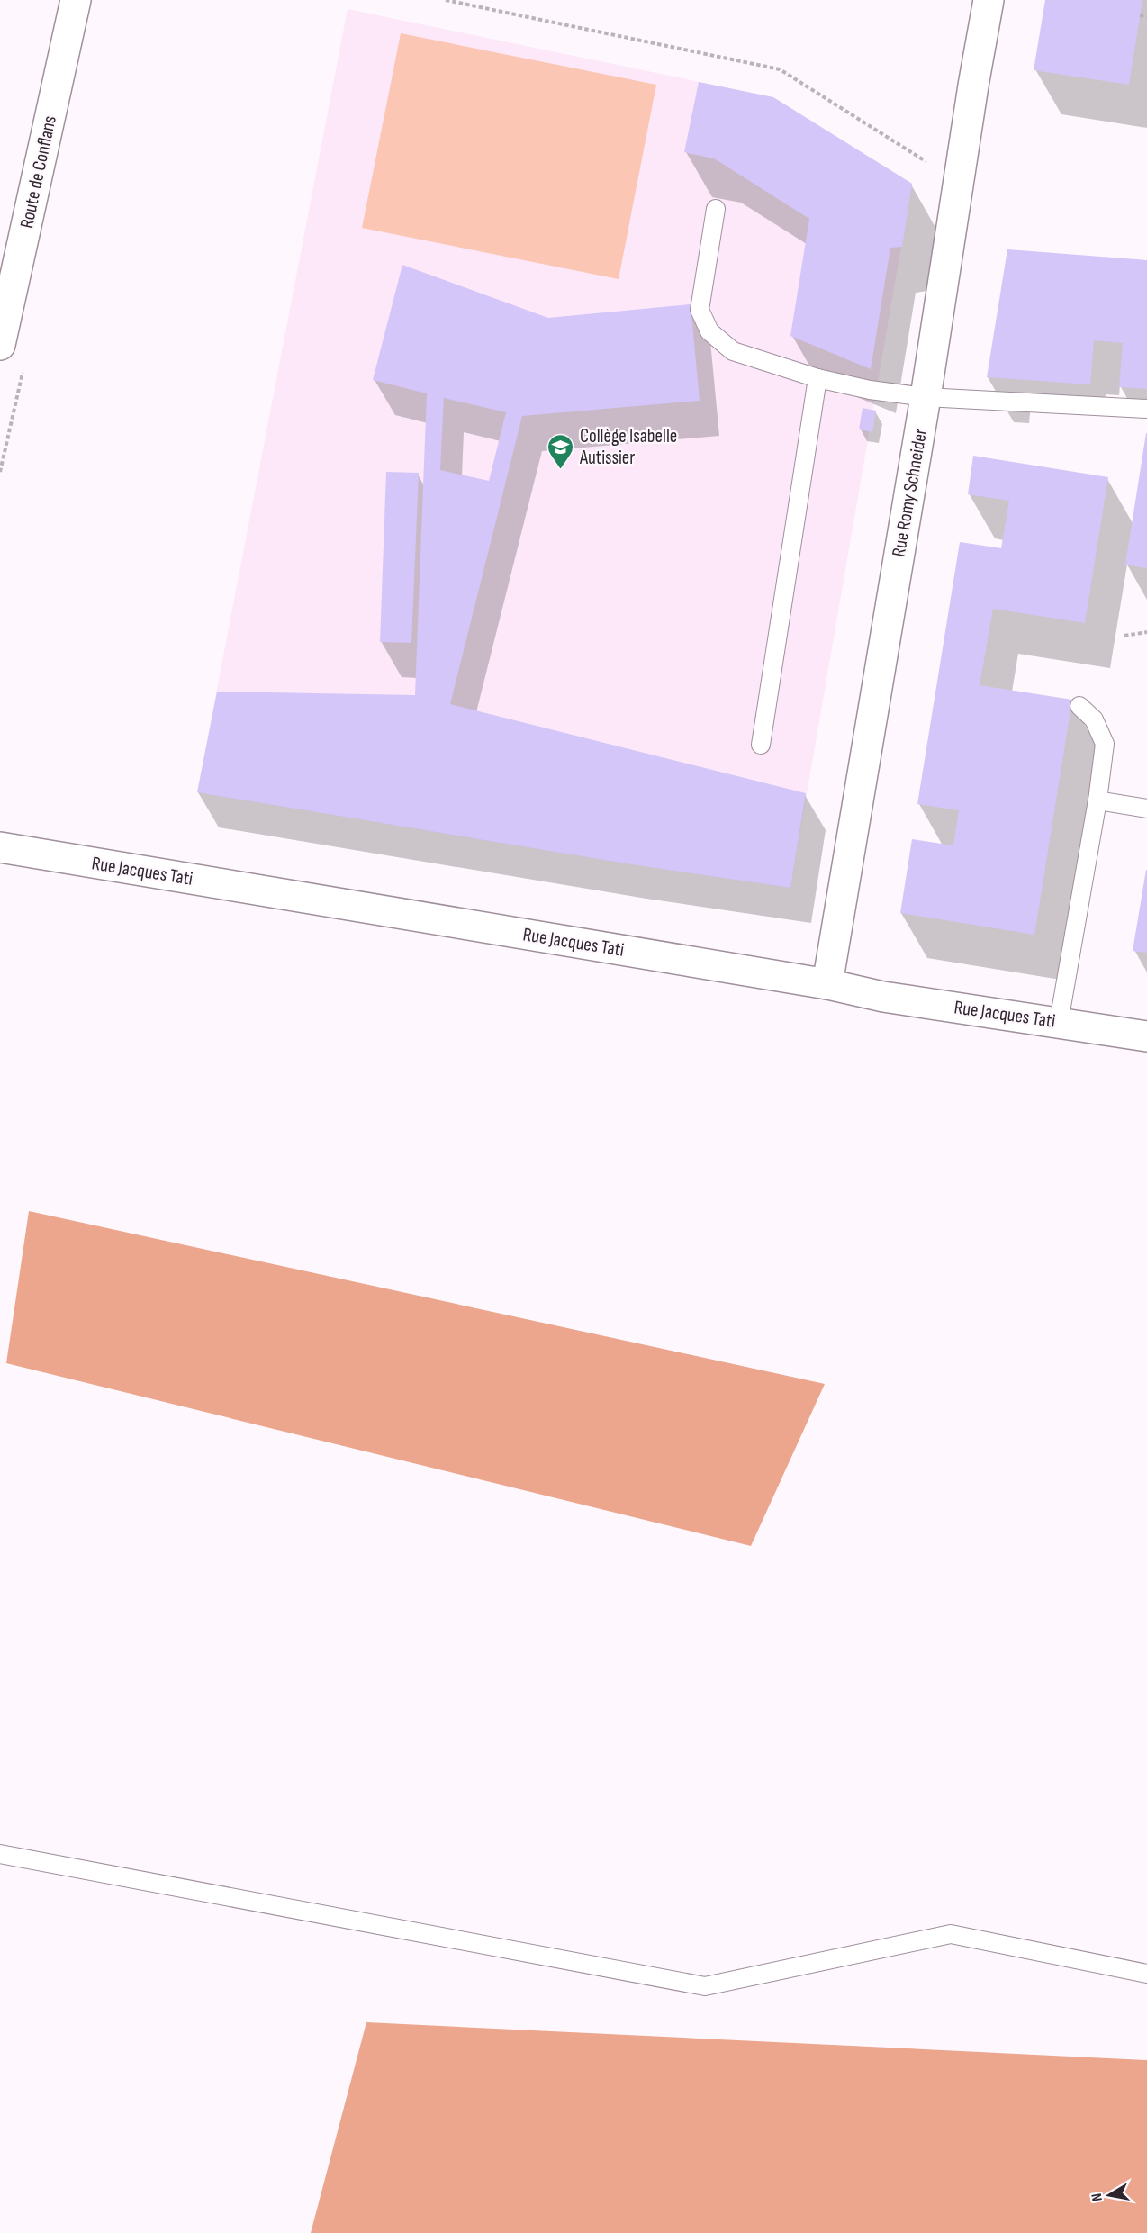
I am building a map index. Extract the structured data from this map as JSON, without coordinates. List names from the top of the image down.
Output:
{
  "streets": {
    "street": ["Route de Conflans", "Rue Romy Schneider", "Rue Jacques Tati"]
  },
  "crossings": [
    ["Rue Romy Schneider", "Rue Jacques Tati"]
  ],
  "places": {
    "school or university": ["Collège Isabelle Autissier"]
  },
  "north": "left"
}
